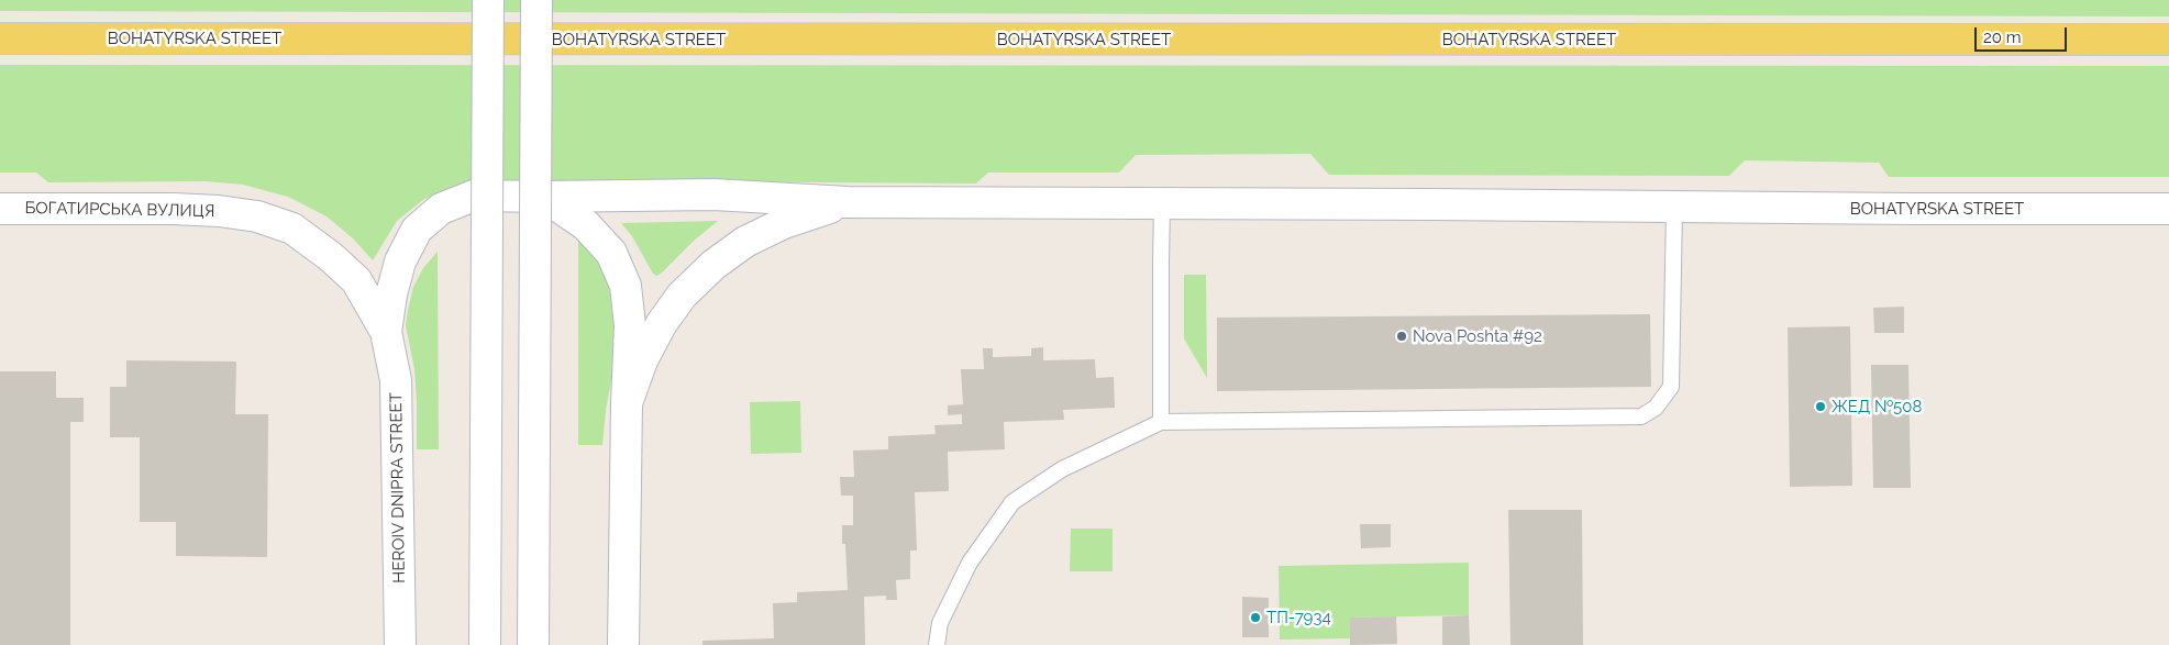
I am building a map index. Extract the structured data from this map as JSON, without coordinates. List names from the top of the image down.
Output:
{
  "streets": {
    "main road": ["BOHATYRSKA STREET", "БОГАТИРСЬКА ВУЛИЦЯ", "HEROIV DNIPRA STREET"]
  },
  "crossings": [
    ["BOHATYRSKA STREET", "БОГАТИРСЬКА ВУЛИЦЯ"],
    ["BOHATYRSKA STREET", "HEROIV DNIPRA STREET"],
    ["БОГАТИРСЬКА ВУЛИЦЯ", "HEROIV DNIPRA STREET"]
  ],
  "places": ["Nova Poshta #92", "ЖЕД №508", "ТП-7934"],
  "scale_bar": "20 m"
}
